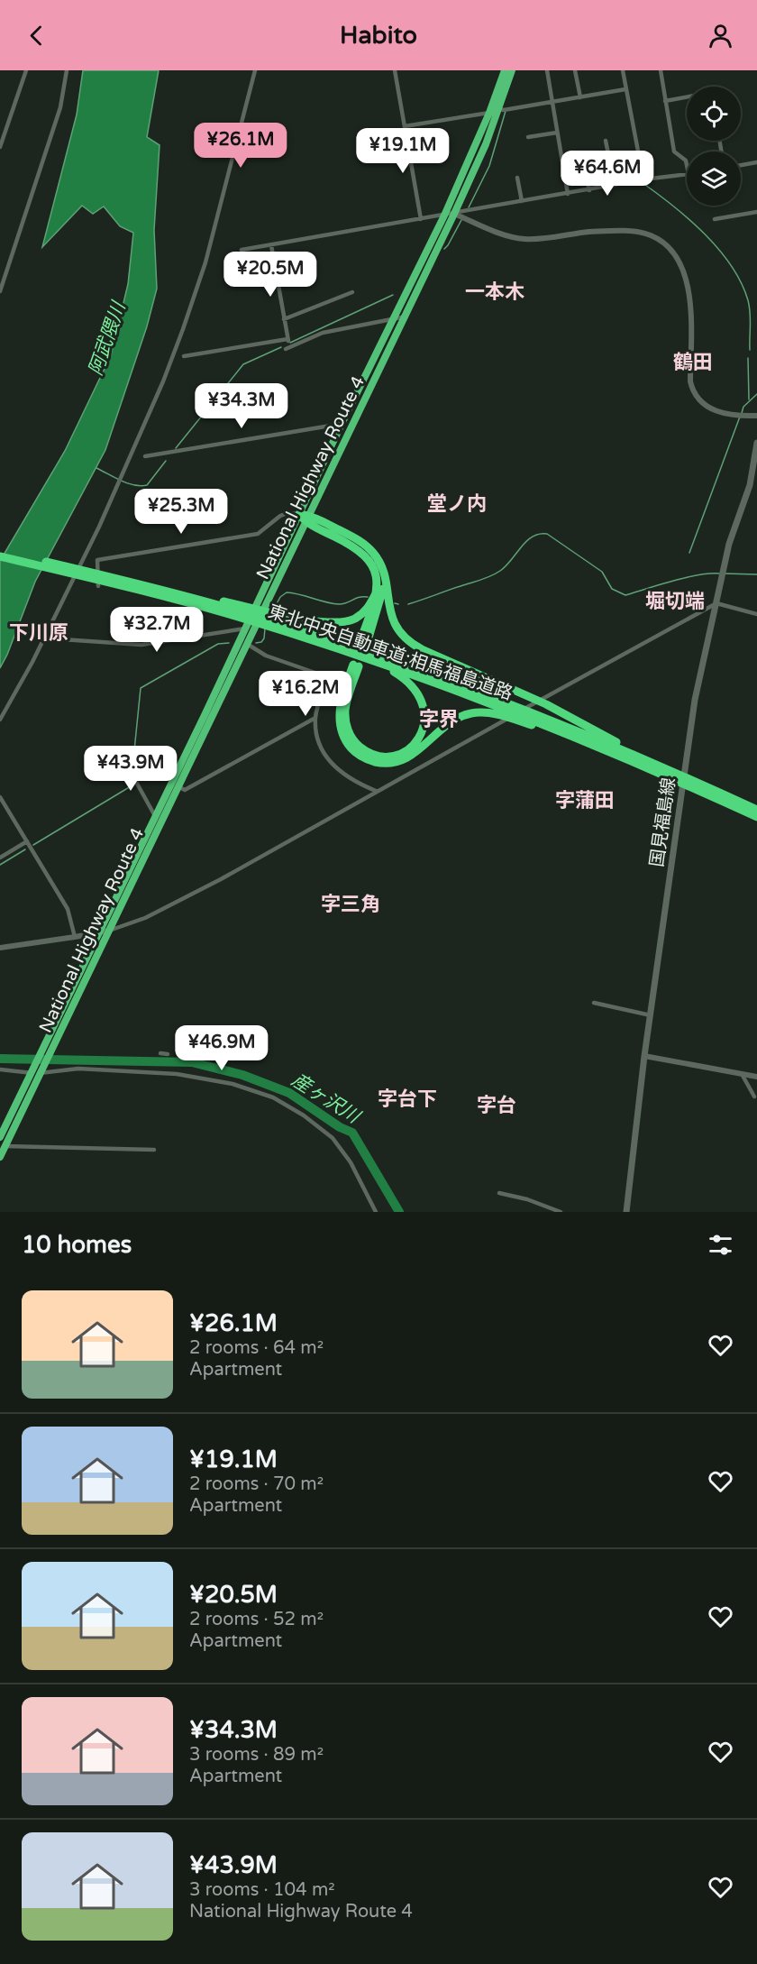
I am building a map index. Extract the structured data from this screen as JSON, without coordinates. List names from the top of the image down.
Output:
{
  "streets": {
    "highway": ["National Highway Route 4", "東北中央自動車道;相馬福島道路"],
    "main road": ["国見福島線"]
  },
  "districts": [
    "一本木",
    "鶴田",
    "堂ノ内",
    "堀切端",
    "下川原",
    "字界",
    "字蒲田",
    "字三角",
    "字台下",
    "字台"
  ],
  "water": ["阿武隈川", "産ヶ沢川"],
  "page": {
    "header": "Habito",
    "price": [
      "¥26.1M",
      "¥19.1M",
      "¥64.6M",
      "¥20.5M",
      "¥34.3M",
      "¥25.3M",
      "¥32.7M",
      "¥16.2M",
      "¥43.9M",
      "¥46.9M"
    ],
    "heading": "10 homes",
    "list": [
      {
        "name": "¥26.1M",
        "note": "2 rooms · 64 m² · Apartment"
      },
      {
        "name": "¥19.1M",
        "note": "2 rooms · 70 m² · Apartment"
      },
      {
        "name": "¥20.5M",
        "note": "2 rooms · 52 m² · Apartment"
      },
      {
        "name": "¥34.3M",
        "note": "3 rooms · 89 m² · Apartment"
      },
      {
        "name": "¥43.9M",
        "note": "3 rooms · 104 m² · National Highway Route 4"
      }
    ]
  }
}
